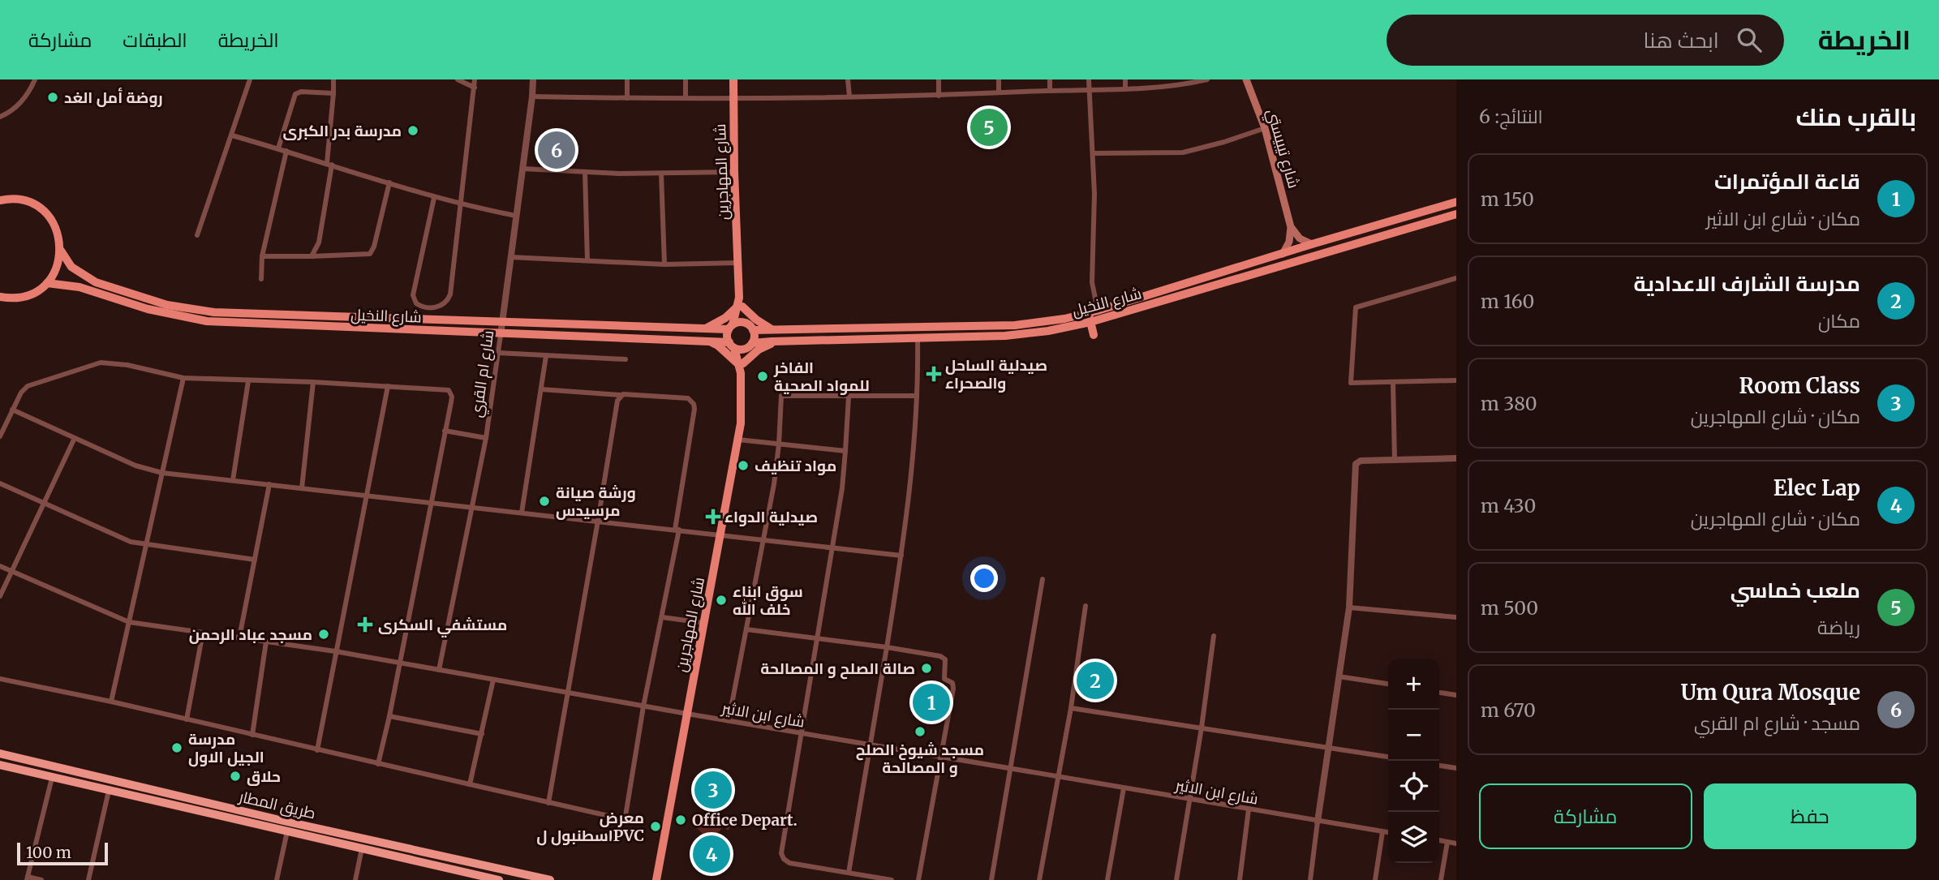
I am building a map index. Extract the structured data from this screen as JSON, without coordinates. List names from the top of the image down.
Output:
{
  "streets": {
    "highway": ["طريق المطار"],
    "main road": ["شارع تيبيستي", "شارع المهاجرين", "شارع النخيل"],
    "street": ["شارع ام القري", "شارع ابن الاثير"]
  },
  "crossings": [
    ["شارع المهاجرين", "شارع النخيل"],
    ["شارع المهاجرين", "شارع ابن الاثير"],
    ["شارع النخيل", "شارع ام القري"],
    ["شارع ام القري", "شارع ابن الاثير"]
  ],
  "places": {
    "other": [
      "روضة أمل الغد",
      "مدرسة بدر الكبرى",
      "الفاخر للمواد الصحية",
      "مواد تنظيف",
      "ورشة صيانة مرسيدس",
      "سوق ابناء خلف الله",
      "مسجد عباد الرحمن",
      "صالة الصلح و المصالحة",
      "مسجد شيوخ الصلح و المصالحة",
      "مدرسة الجيل الاول",
      "حلاق",
      "Office Depart.",
      "معرض اسطنبول لPVC"
    ],
    "health": ["صيدلية الساحل والصحراء", "صيدلية الدواء", "مستشفي السكرى"]
  },
  "scale_bar": "100 m",
  "page": {
    "header": "الخريطة",
    "search": "ابحث هنا",
    "nav": ["الخريطة", "الطبقات", "مشاركة"],
    "heading": ["بالقرب منك", "النتائج: 6"],
    "pins": [
      "5",
      "6",
      "2",
      "1",
      "3",
      "4"
    ],
    "list": [
      {
        "mark": "1",
        "name": "قاعة المؤتمرات",
        "note": "مكان · شارع ابن الاثير",
        "value": "150 m"
      },
      {
        "mark": "2",
        "name": "مدرسة الشارف الاعدادية",
        "note": "مكان",
        "value": "160 m"
      },
      {
        "mark": "3",
        "name": "Room Class",
        "note": "مكان · شارع المهاجرين",
        "value": "380 m"
      },
      {
        "mark": "4",
        "name": "Elec Lap",
        "note": "مكان · شارع المهاجرين",
        "value": "430 m"
      },
      {
        "mark": "5",
        "name": "ملعب خماسي",
        "note": "رياضة",
        "value": "500 m"
      },
      {
        "mark": "6",
        "name": "Um Qura Mosque",
        "note": "مسجد · شارع ام القري",
        "value": "670 m"
      }
    ],
    "map_buttons": ["+", "−"],
    "buttons": ["حفظ", "مشاركة"],
    "scale": "100 m"
  }
}
